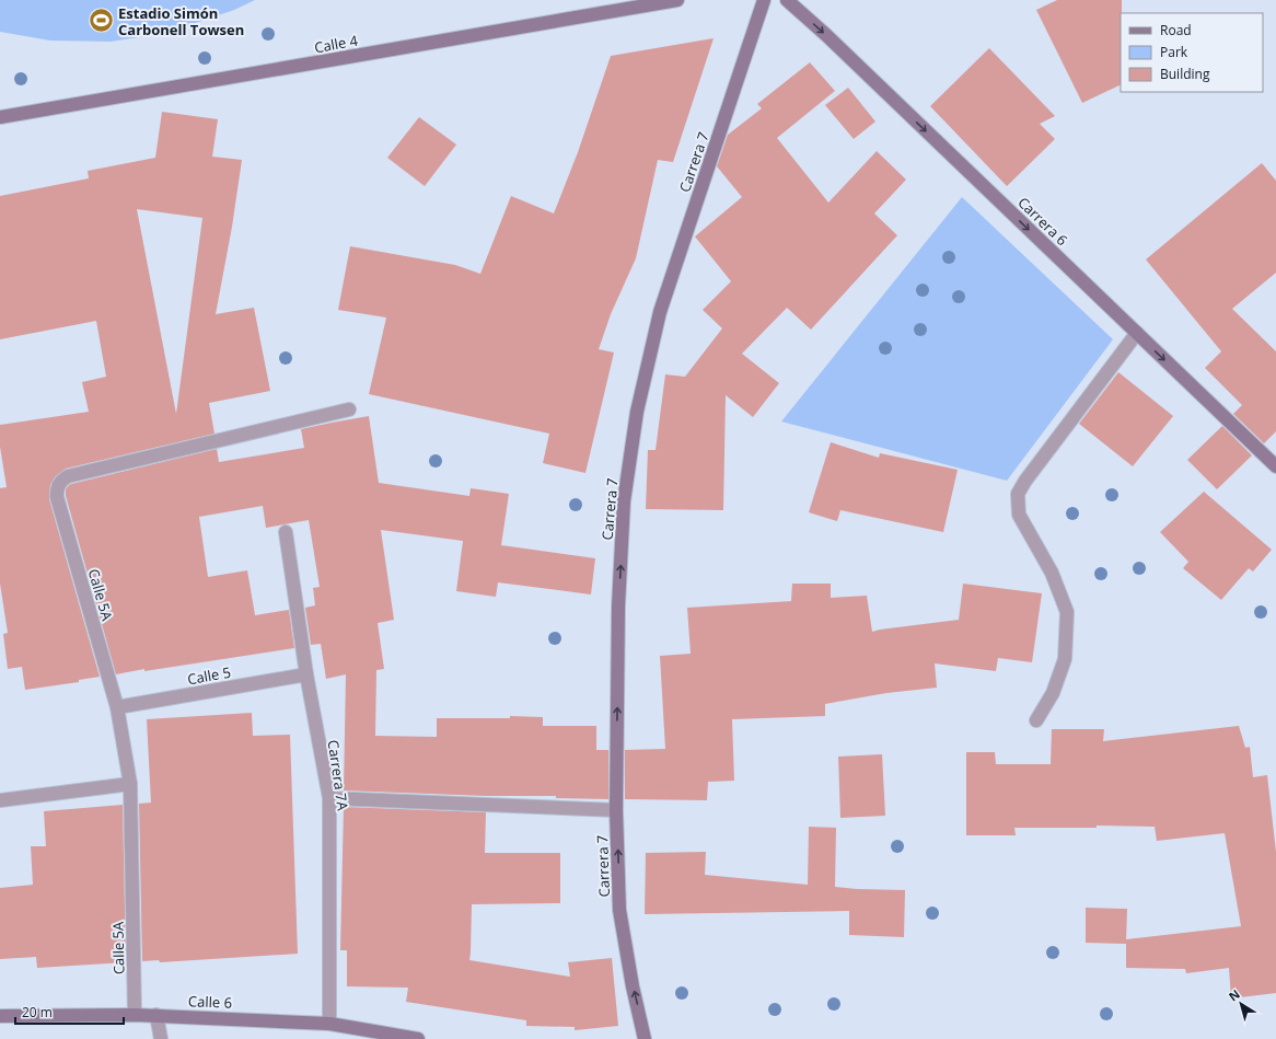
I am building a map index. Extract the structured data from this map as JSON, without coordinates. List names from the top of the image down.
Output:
{
  "streets": {
    "street": [
      "Calle 4",
      "Carrera 7",
      "Carrera 6",
      "Calle 5A",
      "Calle 5",
      "Carrera 7A",
      "Calle 6"
    ]
  },
  "crossings": [
    ["Calle 5A", "Calle 5"],
    ["Calle 5A", "Calle 6"],
    ["Calle 5", "Carrera 7A"],
    ["Carrera 7A", "Calle 6"]
  ],
  "one_way": ["Carrera 7", "Carrera 6"],
  "places": {
    "sports": ["Estadio Simón Carbonell Towsen"]
  },
  "legend": ["Road", "Park", "Building"],
  "scale_bar": "20 m",
  "north": "top left"
}
